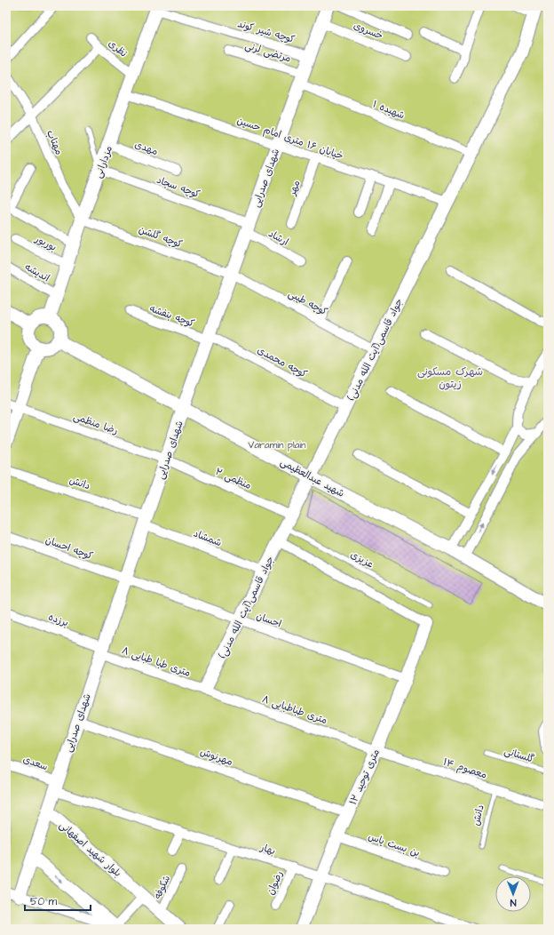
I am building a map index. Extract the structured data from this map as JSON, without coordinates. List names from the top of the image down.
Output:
{
  "streets": {
    "street": [
      "خسروی",
      "کوچه شیر کوند",
      "نظری",
      "مرتضی لرنی",
      "شهیده ۱",
      "خیابان ۱۶ متری امام حسین",
      "مهتاب",
      "مهدی",
      "مزدارانی",
      "شهدای صدرایی",
      "کوچه سجاد",
      "مهر",
      "کوچه گلشن",
      "ارشاد",
      "بوربور",
      "اندیشه",
      "کوچه طیبی",
      "کوچه بنفشه",
      "جواد قاسمی(آیت الله مدنی)",
      "کوچه محمدی",
      "رضا منظمی",
      "شهید عبدالعظیمی",
      "منظمی ۲",
      "دانش",
      "شمشاد",
      "کوچه احسان",
      "برزده",
      "احسان",
      "۸ متری طبا طبایی",
      "۸ متری طباطبایی",
      "مهرنوش",
      "سعدی",
      "۱۴ معصوم",
      "۱۲ متری توحید",
      "بن بست یاس",
      "بلوار شهید اصفهانی",
      "بهار",
      "رضوان",
      "شکوفه"
    ],
    "lane": ["عزیزی", "گلستانی"]
  },
  "crossings": [
    ["خسروی", "شهدای صدرایی"],
    ["کوچه شیر کوند", "مزدارانی"],
    ["کوچه شیر کوند", "شهدای صدرایی"],
    ["نظری", "مزدارانی"],
    ["مرتضی لرنی", "شهیده ۱"],
    ["مرتضی لرنی", "شهدای صدرایی"],
    ["شهیده ۱", "شهدای صدرایی"],
    ["شهیده ۱", "جواد قاسمی(آیت الله مدنی)"],
    ["خیابان ۱۶ متری امام حسین", "مزدارانی"],
    ["خیابان ۱۶ متری امام حسین", "شهدای صدرایی"],
    ["خیابان ۱۶ متری امام حسین", "مهر"],
    ["خیابان ۱۶ متری امام حسین", "جواد قاسمی(آیت الله مدنی)"],
    ["مهتاب", "مزدارانی"],
    ["مهتاب", "کوچه گلشن"],
    ["مهدی", "مزدارانی"],
    ["مزدارانی", "کوچه سجاد"],
    ["مزدارانی", "کوچه گلشن"],
    ["مزدارانی", "بوربور"],
    ["مزدارانی", "اندیشه"],
    ["مزدارانی", "شهید عبدالعظیمی"],
    ["شهدای صدرایی", "کوچه سجاد"],
    ["شهدای صدرایی", "کوچه گلشن"],
    ["شهدای صدرایی", "ارشاد"],
    ["شهدای صدرایی", "کوچه طیبی"],
    ["شهدای صدرایی", "کوچه بنفشه"],
    ["شهدای صدرایی", "کوچه محمدی"],
    ["شهدای صدرایی", "رضا منظمی"],
    ["شهدای صدرایی", "شهید عبدالعظیمی"],
    ["شهدای صدرایی", "منظمی ۲"],
    ["شهدای صدرایی", "دانش"],
    ["شهدای صدرایی", "شمشاد"],
    ["شهدای صدرایی", "کوچه احسان"],
    ["شهدای صدرایی", "برزده"],
    ["شهدای صدرایی", "احسان"],
    ["شهدای صدرایی", "۸ متری طبا طبایی"],
    ["شهدای صدرایی", "مهرنوش"],
    ["شهدای صدرایی", "سعدی"],
    ["شهدای صدرایی", "بلوار شهید اصفهانی"],
    ["شهدای صدرایی", "بهار"],
    ["کوچه سجاد", "ارشاد"],
    ["کوچه گلشن", "کوچه طیبی"],
    ["کوچه طیبی", "جواد قاسمی(آیت الله مدنی)"],
    ["کوچه بنفشه", "کوچه محمدی"],
    ["جواد قاسمی(آیت الله مدنی)", "کوچه محمدی"],
    ["جواد قاسمی(آیت الله مدنی)", "شهید عبدالعظیمی"],
    ["جواد قاسمی(آیت الله مدنی)", "منظمی ۲"],
    ["جواد قاسمی(آیت الله مدنی)", "شمشاد"],
    ["جواد قاسمی(آیت الله مدنی)", "عزیزی"],
    ["جواد قاسمی(آیت الله مدنی)", "احسان"],
    ["جواد قاسمی(آیت الله مدنی)", "۸ متری طبا طبایی"],
    ["جواد قاسمی(آیت الله مدنی)", "۸ متری طباطبایی"],
    ["رضا منظمی", "منظمی ۲"],
    ["دانش", "شمشاد"],
    ["دانش", "۱۴ معصوم"],
    ["کوچه احسان", "احسان"],
    ["برزده", "۸ متری طبا طبایی"],
    ["احسان", "۱۲ متری توحید"],
    ["۸ متری طبا طبایی", "۸ متری طباطبایی"],
    ["۸ متری طباطبایی", "۱۴ معصوم"],
    ["۸ متری طباطبایی", "۱۲ متری توحید"],
    ["مهرنوش", "۱۲ متری توحید"],
    ["سعدی", "بهار"],
    ["۱۴ معصوم", "۱۲ متری توحید"],
    ["۱۲ متری توحید", "بن بست یاس"],
    ["۱۲ متری توحید", "بهار"],
    ["بلوار شهید اصفهانی", "شکوفه"],
    ["بهار", "رضوان"]
  ],
  "districts": ["شهرک مسکونی زیتون"],
  "parks": ["Varamin plain"],
  "scale_bar": "50 m",
  "north": "bottom"
}
